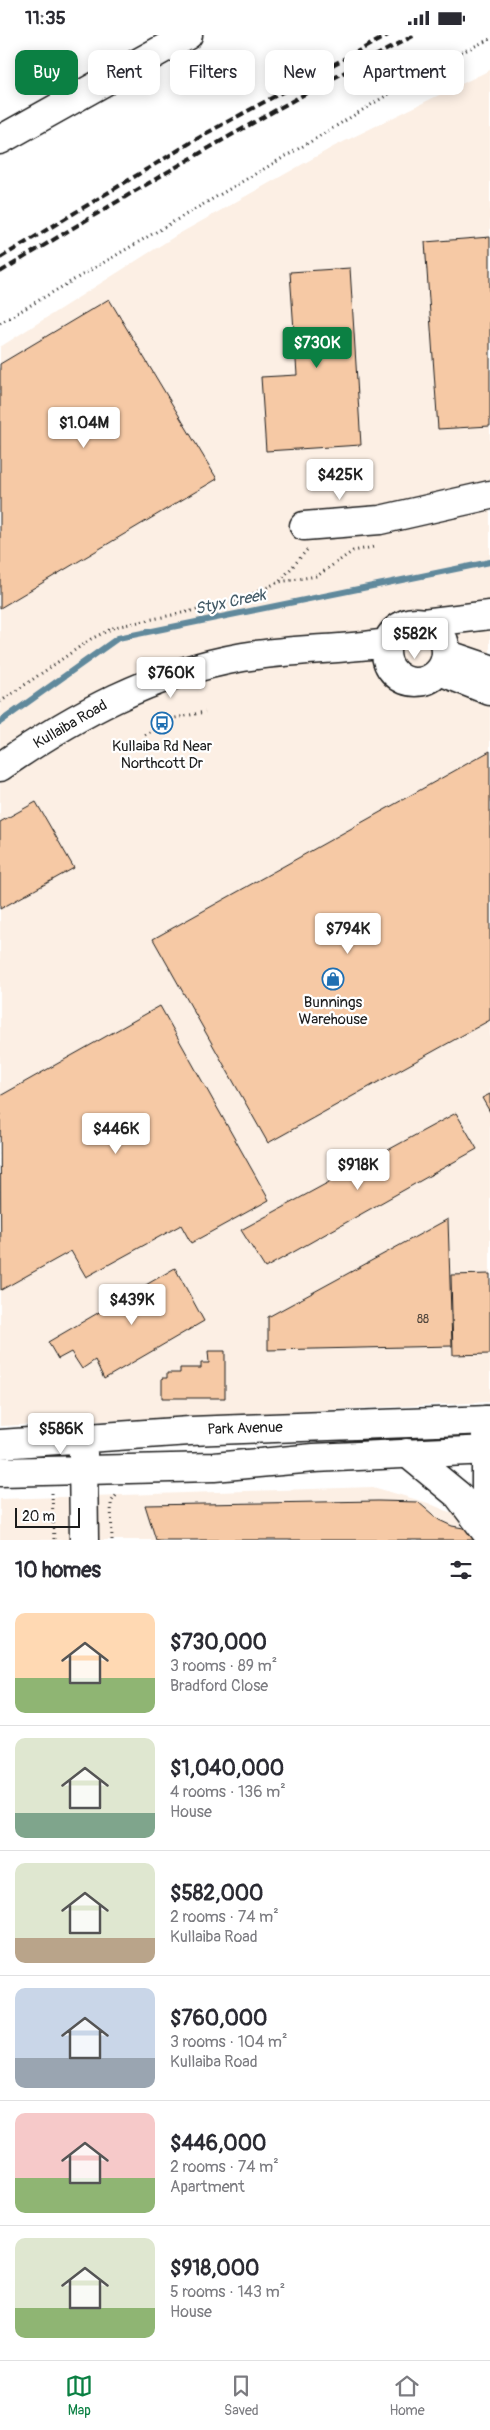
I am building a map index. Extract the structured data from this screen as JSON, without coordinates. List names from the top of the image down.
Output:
{
  "streets": {
    "main road": ["Kullaiba Road", "Park Avenue"]
  },
  "water": ["Styx Creek"],
  "places": {
    "bus stop": ["Kullaiba Rd Near Northcott Dr"],
    "shop": ["Bunnings Warehouse"]
  },
  "house_numbers": ["88"],
  "scale_bar": "20 m",
  "page": {
    "status": "11:35",
    "chip": [
      "Buy",
      "Rent",
      "Filters",
      "New",
      "Apartment"
    ],
    "price": [
      "$730K",
      "$1.04M",
      "$425K",
      "$582K",
      "$760K",
      "$794K",
      "$446K",
      "$918K",
      "$439K",
      "$586K"
    ],
    "scale": "20 m",
    "heading": "10 homes",
    "list": [
      {
        "name": "$730,000",
        "note": "3 rooms · 89 m² · Bradford Close"
      },
      {
        "name": "$1,040,000",
        "note": "4 rooms · 136 m² · House"
      },
      {
        "name": "$582,000",
        "note": "2 rooms · 74 m² · Kullaiba Road"
      },
      {
        "name": "$760,000",
        "note": "3 rooms · 104 m² · Kullaiba Road"
      },
      {
        "name": "$446,000",
        "note": "2 rooms · 74 m² · Apartment"
      },
      {
        "name": "$918,000",
        "note": "5 rooms · 143 m² · House"
      }
    ],
    "tabs": ["Map", "Saved", "Home"]
  }
}
